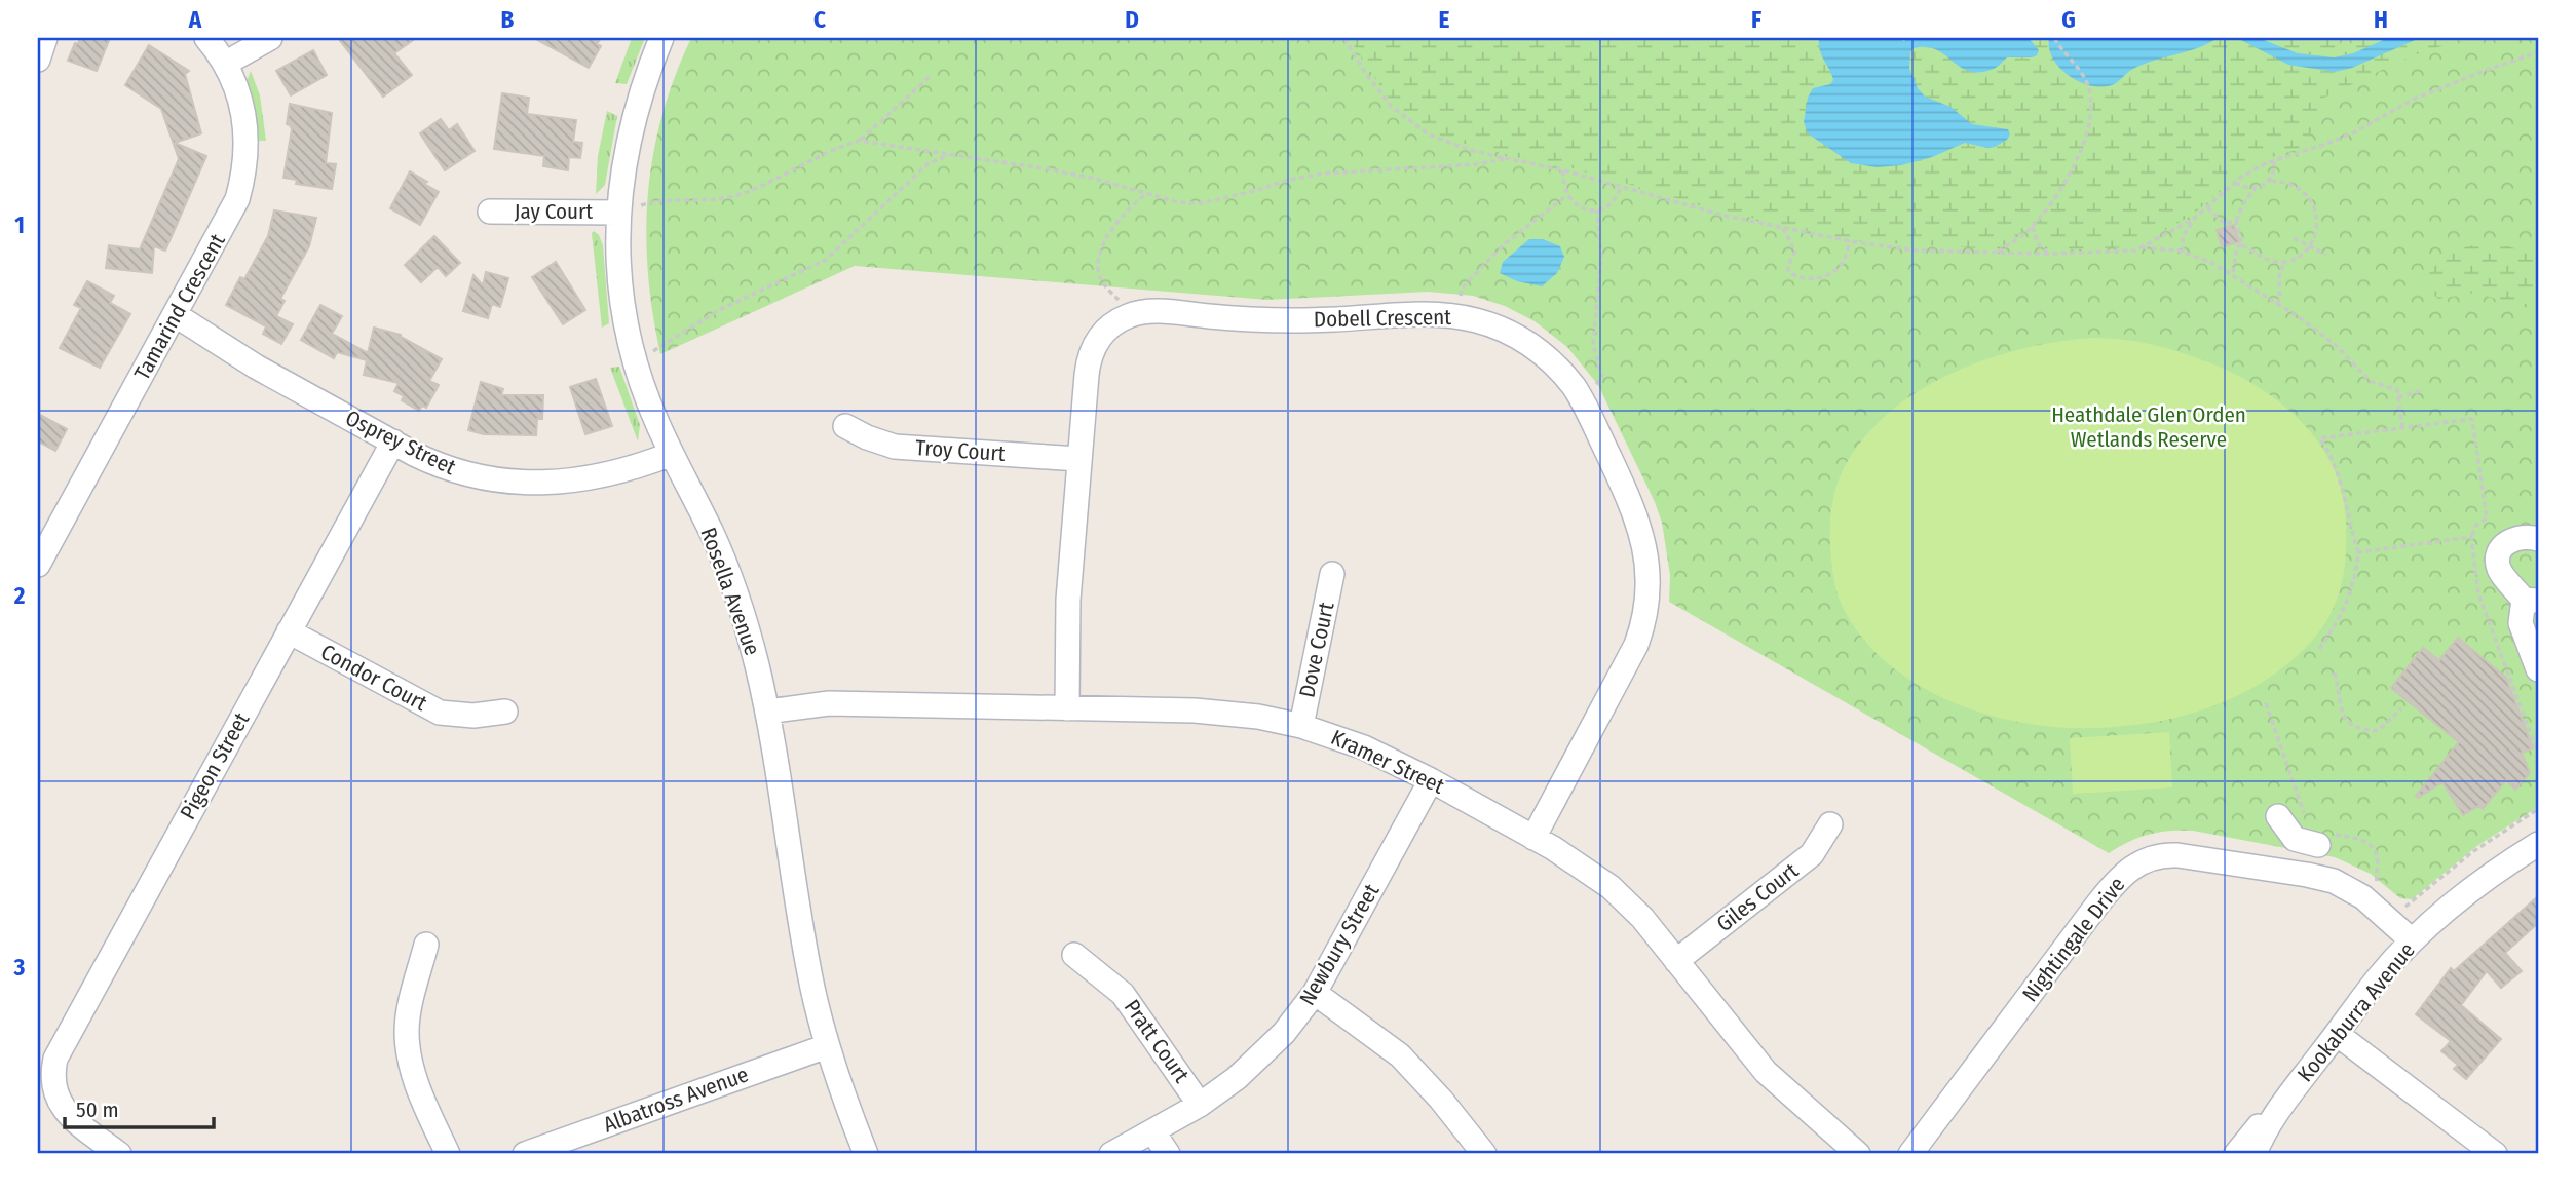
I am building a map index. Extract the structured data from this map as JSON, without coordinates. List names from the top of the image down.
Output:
{
  "streets": {
    "street": [
      "Jay Court",
      "Tamarind Crescent",
      "Dobell Crescent",
      "Osprey Street",
      "Troy Court",
      "Rosella Avenue",
      "Dove Court",
      "Condor Court",
      "Kramer Street",
      "Pigeon Street",
      "Giles Court",
      "Nightingale Drive",
      "Newbury Street",
      "Kookaburra Avenue",
      "Pratt Court",
      "Albatross Avenue"
    ]
  },
  "crossings": [
    ["Jay Court", "Rosella Avenue"],
    ["Tamarind Crescent", "Osprey Street"],
    ["Dobell Crescent", "Kramer Street"],
    ["Osprey Street", "Rosella Avenue"],
    ["Osprey Street", "Pigeon Street"],
    ["Rosella Avenue", "Kramer Street"],
    ["Rosella Avenue", "Albatross Avenue"],
    ["Dove Court", "Kramer Street"],
    ["Condor Court", "Pigeon Street"],
    ["Kramer Street", "Giles Court"],
    ["Kramer Street", "Newbury Street"],
    ["Nightingale Drive", "Kookaburra Avenue"],
    ["Newbury Street", "Pratt Court"]
  ],
  "parks": ["Heathdale Glen Orden Wetlands Reserve"],
  "scale_bar": "50 m",
  "grid": {
    "columns": [
      "A",
      "B",
      "C",
      "D",
      "E",
      "F",
      "G",
      "H"
    ],
    "rows": ["1", "2", "3"]
  }
}
